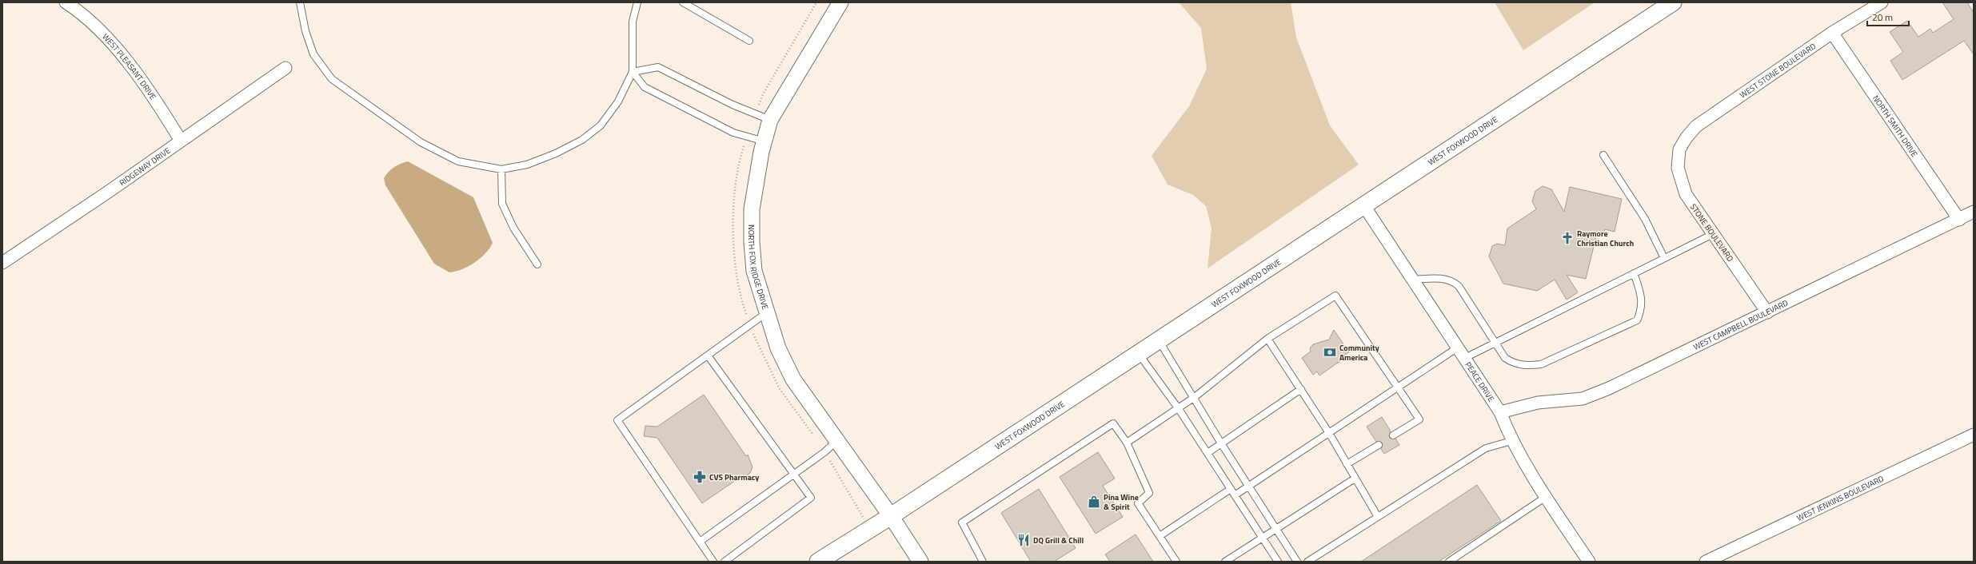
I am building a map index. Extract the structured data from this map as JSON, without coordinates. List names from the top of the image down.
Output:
{
  "streets": {
    "main road": ["WEST FOXWOOD DRIVE"],
    "street": [
      "WEST PLEASANT DRIVE",
      "WEST STONE BOULEVARD",
      "NORTH SMITH DRIVE",
      "RIDGEWAY DRIVE",
      "STONE BOULEVARD",
      "NORTH FOX RIDGE DRIVE",
      "WEST CAMPBELL BOULEVARD",
      "PEACE DRIVE",
      "WEST JENKINS BOULEVARD"
    ]
  },
  "crossings": [
    ["WEST PLEASANT DRIVE", "RIDGEWAY DRIVE"],
    ["WEST STONE BOULEVARD", "NORTH SMITH DRIVE"],
    ["WEST STONE BOULEVARD", "STONE BOULEVARD"],
    ["NORTH SMITH DRIVE", "WEST CAMPBELL BOULEVARD"],
    ["WEST FOXWOOD DRIVE", "NORTH FOX RIDGE DRIVE"],
    ["WEST FOXWOOD DRIVE", "PEACE DRIVE"],
    ["STONE BOULEVARD", "WEST CAMPBELL BOULEVARD"],
    ["WEST CAMPBELL BOULEVARD", "PEACE DRIVE"]
  ],
  "places": {
    "church": ["Raymore Christian Church"],
    "bank": ["Community America"],
    "pharmacy": ["CVS Pharmacy"],
    "shop": ["Pina Wine & Spirit"],
    "restaurant": ["DQ Grill & Chill"]
  },
  "scale_bar": "20 m"
}
